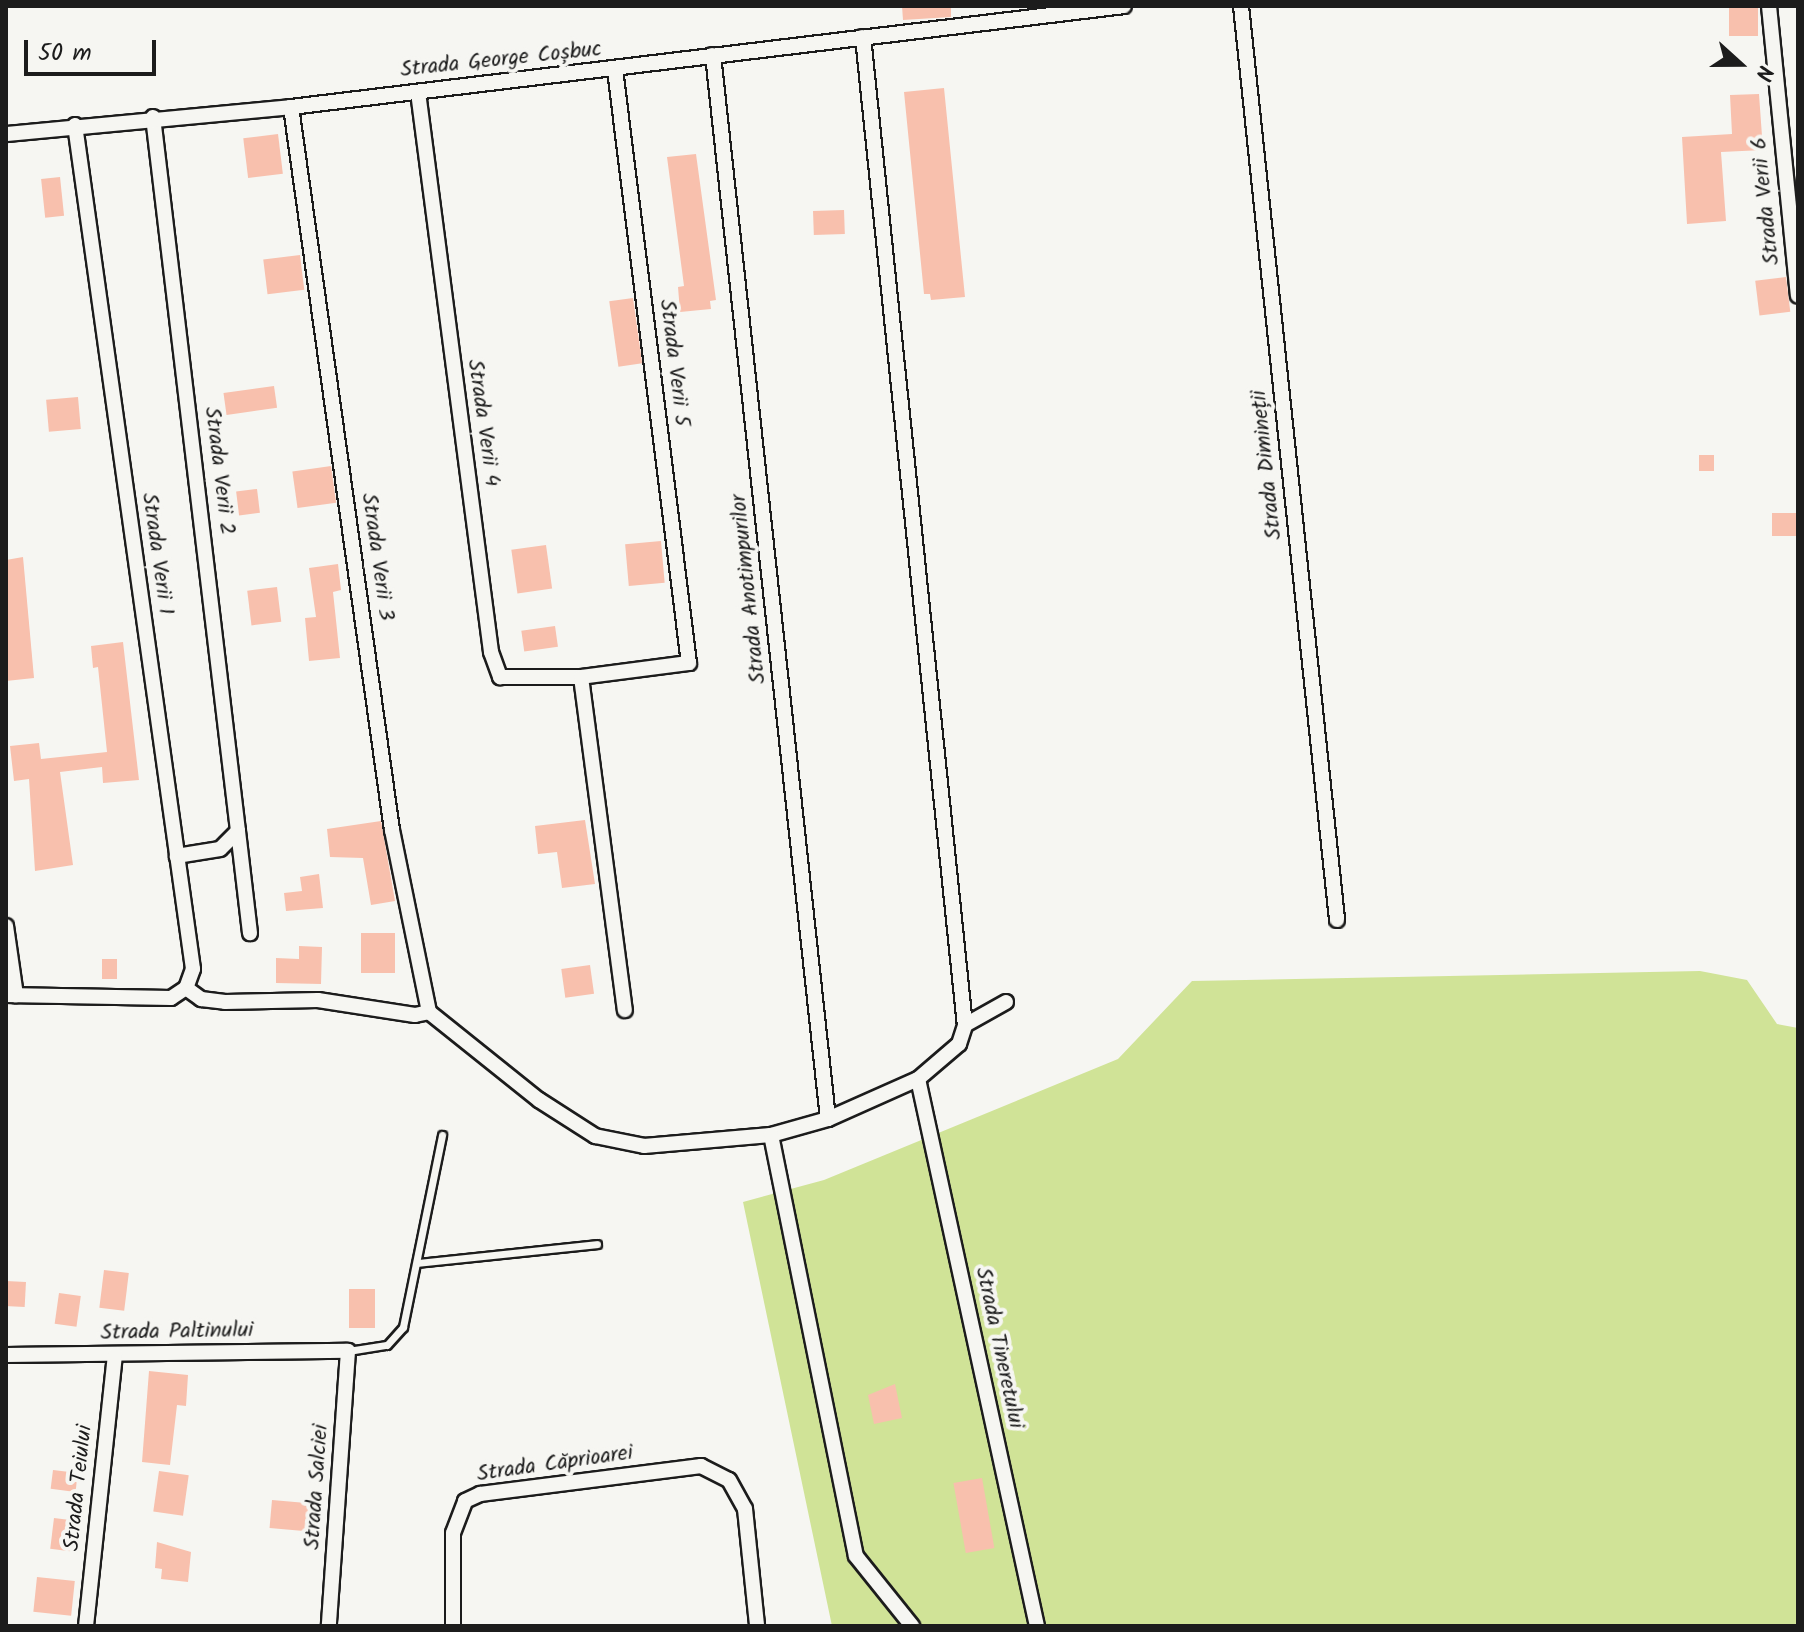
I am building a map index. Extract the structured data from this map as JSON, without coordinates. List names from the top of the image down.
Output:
{
  "streets": {
    "street": [
      "Strada George Coșbuc",
      "Strada Verii 6",
      "Strada Verii 5",
      "Strada Verii 4",
      "Strada Dimineții",
      "Strada Verii 2",
      "Strada Verii 1",
      "Strada Verii 3",
      "Strada Anotimpurilor",
      "Strada Paltinului",
      "Strada Tineretului",
      "Strada Căprioarei",
      "Strada Salciei",
      "Strada Teiului"
    ]
  },
  "crossings": [
    ["Strada George Coșbuc", "Strada Verii 5"],
    ["Strada George Coșbuc", "Strada Verii 4"],
    ["Strada George Coșbuc", "Strada Verii 2"],
    ["Strada George Coșbuc", "Strada Verii 1"],
    ["Strada George Coșbuc", "Strada Verii 3"],
    ["Strada George Coșbuc", "Strada Anotimpurilor"],
    ["Strada Verii 5", "Strada Verii 4"],
    ["Strada Paltinului", "Strada Salciei"],
    ["Strada Paltinului", "Strada Teiului"]
  ],
  "scale_bar": "50 m",
  "north": "right"
}
